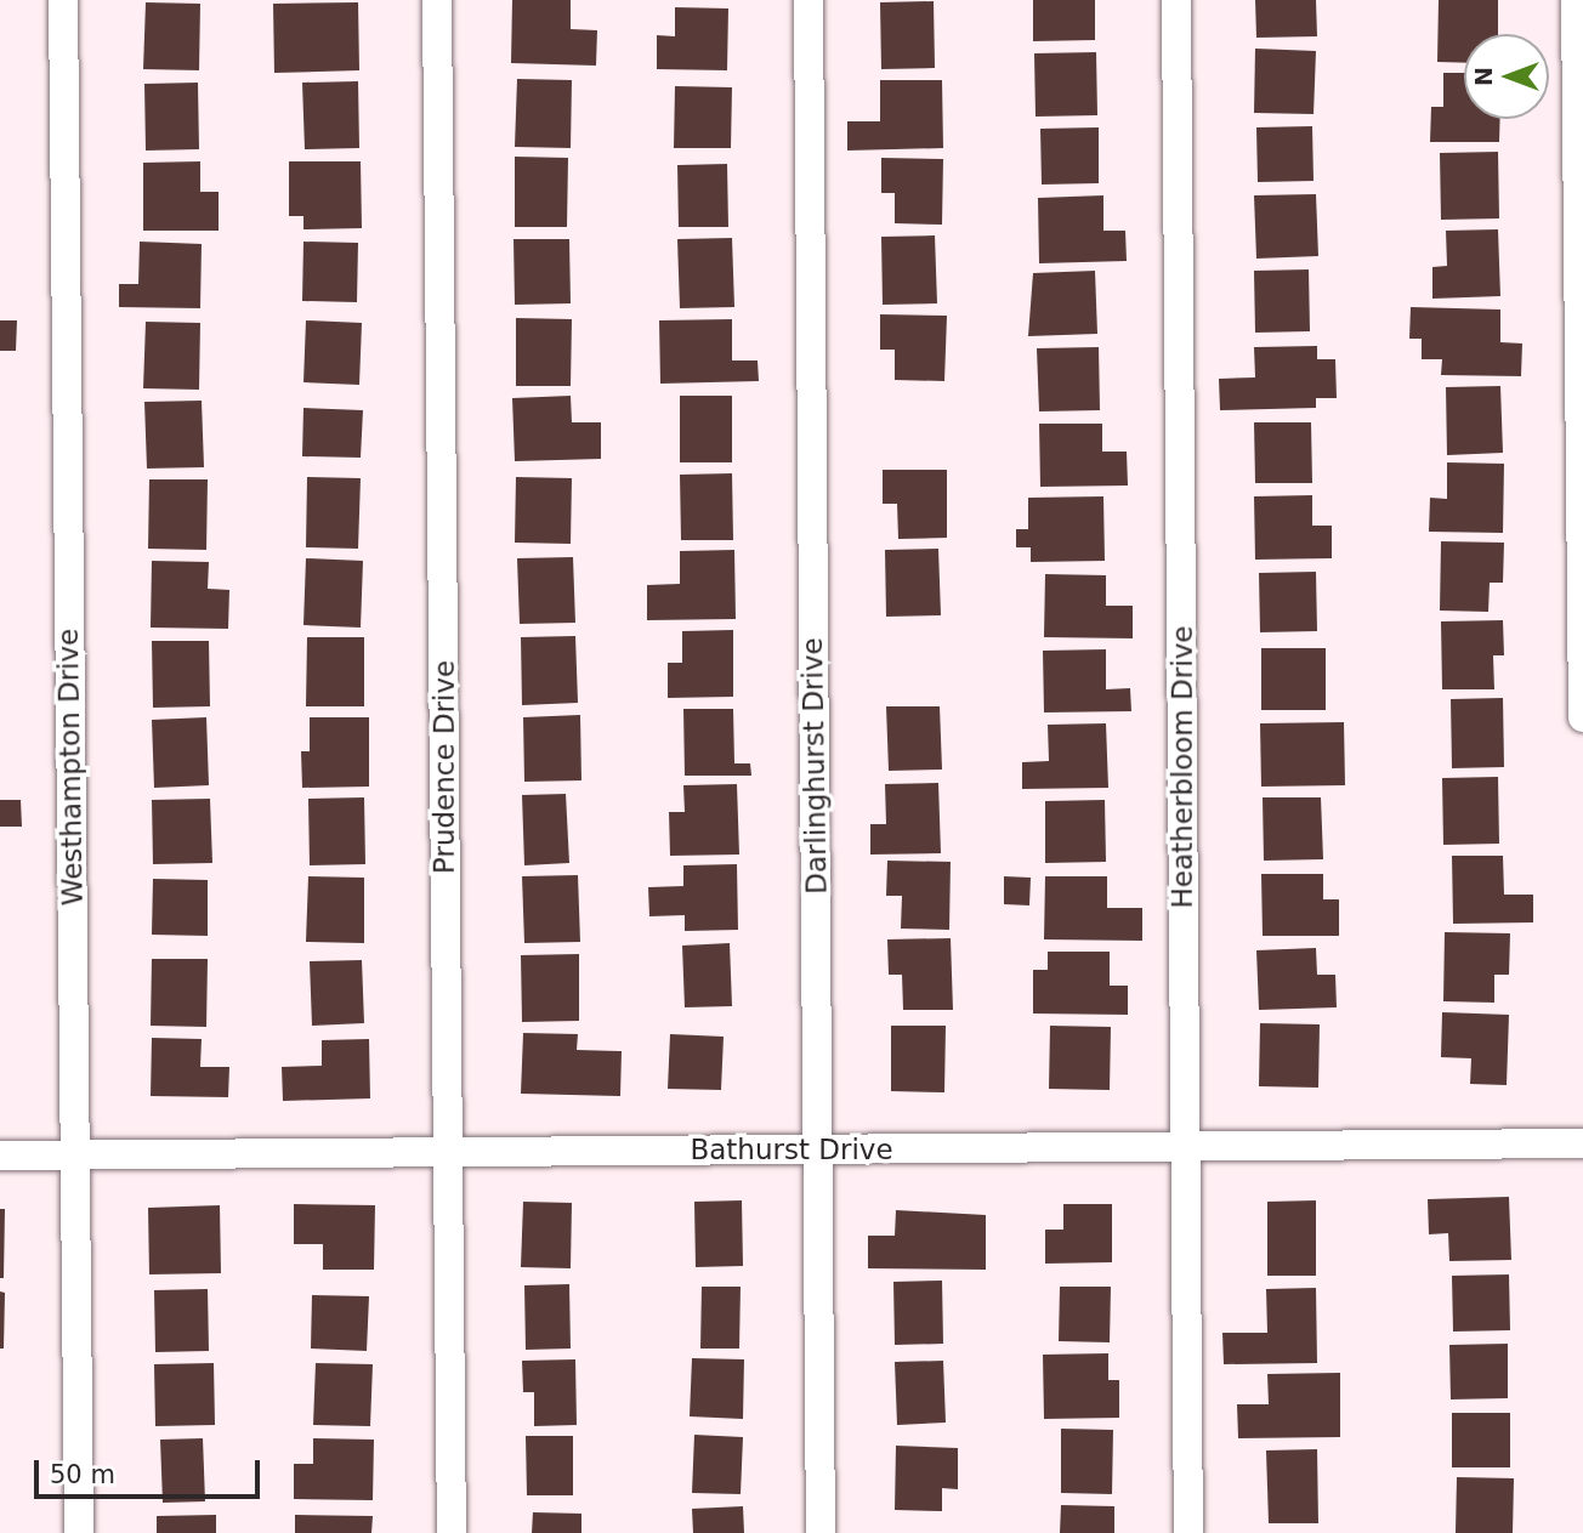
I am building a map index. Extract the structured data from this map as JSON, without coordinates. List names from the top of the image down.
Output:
{
  "streets": {
    "street": [
      "Darlinghurst Drive",
      "Westhampton Drive",
      "Prudence Drive",
      "Heatherbloom Drive",
      "Bathurst Drive"
    ]
  },
  "crossings": [
    ["Darlinghurst Drive", "Bathurst Drive"],
    ["Westhampton Drive", "Bathurst Drive"],
    ["Prudence Drive", "Bathurst Drive"],
    ["Heatherbloom Drive", "Bathurst Drive"]
  ],
  "scale_bar": "50 m",
  "north": "left"
}
